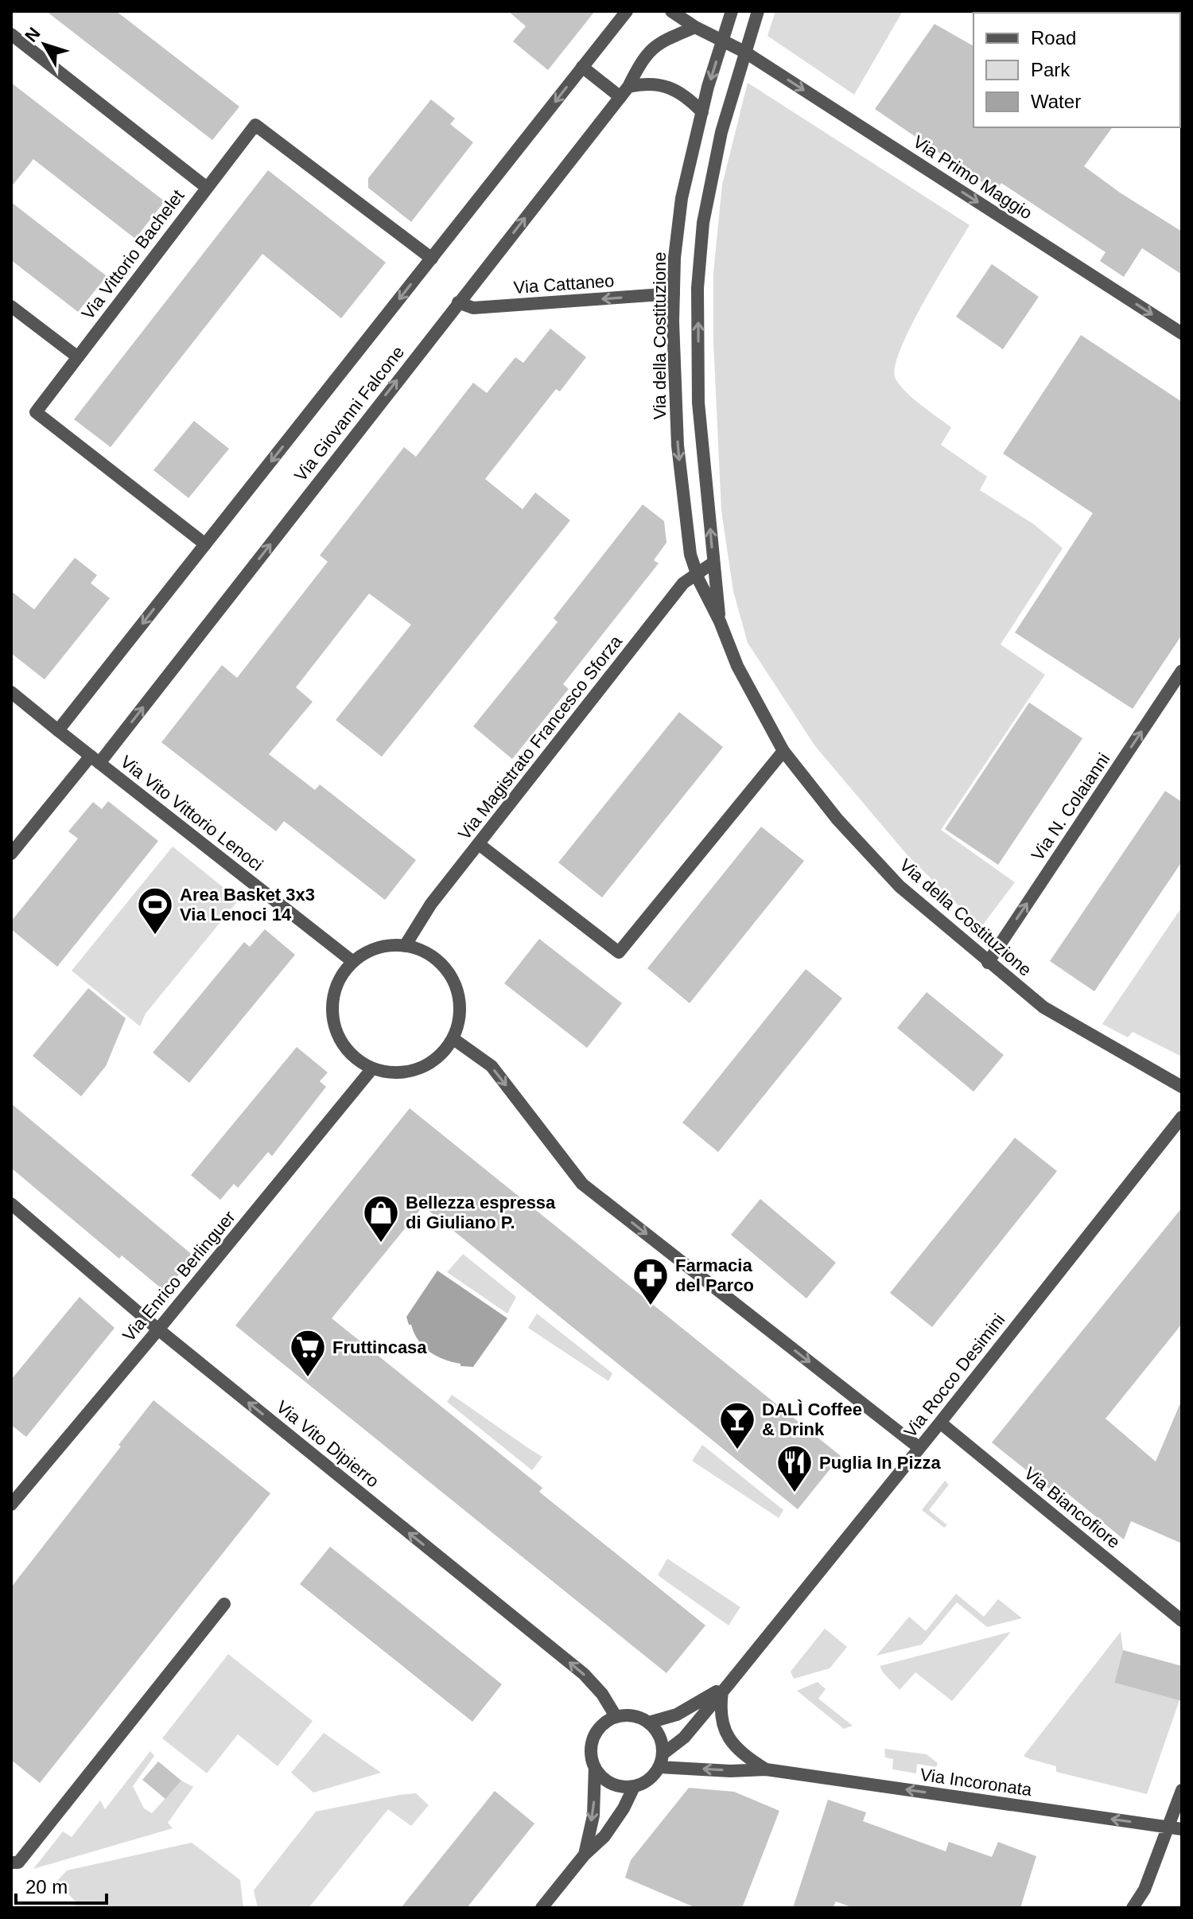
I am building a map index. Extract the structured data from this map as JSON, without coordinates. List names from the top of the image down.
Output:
{
  "streets": {
    "street": [
      "Via Primo Maggio",
      "Via Vittorio Bachelet",
      "Via Cattaneo",
      "Via della Costituzione",
      "Via Giovanni Falcone",
      "Via Magistrato Francesco Sforza",
      "Via N. Colaianni",
      "Via Vito Vittorio Lenoci",
      "Via Enrico Berlinguer",
      "Via Rocco Desimini",
      "Via Vito Dipierro",
      "Via Biancofiore",
      "Via Incoronata"
    ]
  },
  "crossings": [
    ["Via Primo Maggio", "Via della Costituzione"],
    ["Via Primo Maggio", "Via Giovanni Falcone"],
    ["Via Cattaneo", "Via della Costituzione"],
    ["Via Cattaneo", "Via Giovanni Falcone"],
    ["Via della Costituzione", "Via Magistrato Francesco Sforza"],
    ["Via della Costituzione", "Via N. Colaianni"],
    ["Via Giovanni Falcone", "Via Vito Vittorio Lenoci"],
    ["Via Magistrato Francesco Sforza", "Via Vito Vittorio Lenoci"],
    ["Via Magistrato Francesco Sforza", "Via Enrico Berlinguer"],
    ["Via Vito Vittorio Lenoci", "Via Enrico Berlinguer"],
    ["Via Enrico Berlinguer", "Via Vito Dipierro"],
    ["Via Rocco Desimini", "Via Vito Dipierro"],
    ["Via Rocco Desimini", "Via Biancofiore"],
    ["Via Rocco Desimini", "Via Incoronata"],
    ["Via Vito Dipierro", "Via Incoronata"]
  ],
  "one_way": [
    "Via Primo Maggio",
    "Via Cattaneo",
    "Via N. Colaianni",
    "Via Vito Dipierro",
    "Via Incoronata"
  ],
  "places": {
    "sports": ["Area Basket 3x3 Via Lenoci 14"],
    "shop": ["Bellezza espressa di Giuliano P."],
    "pharmacy": ["Farmacia del Parco"],
    "supermarket": ["Fruttincasa"],
    "bar": ["DALÌ Coffee & Drink"],
    "restaurant": ["Puglia In Pizza"]
  },
  "legend": ["Road", "Park", "Water"],
  "scale_bar": "20 m",
  "north": "top left"
}
